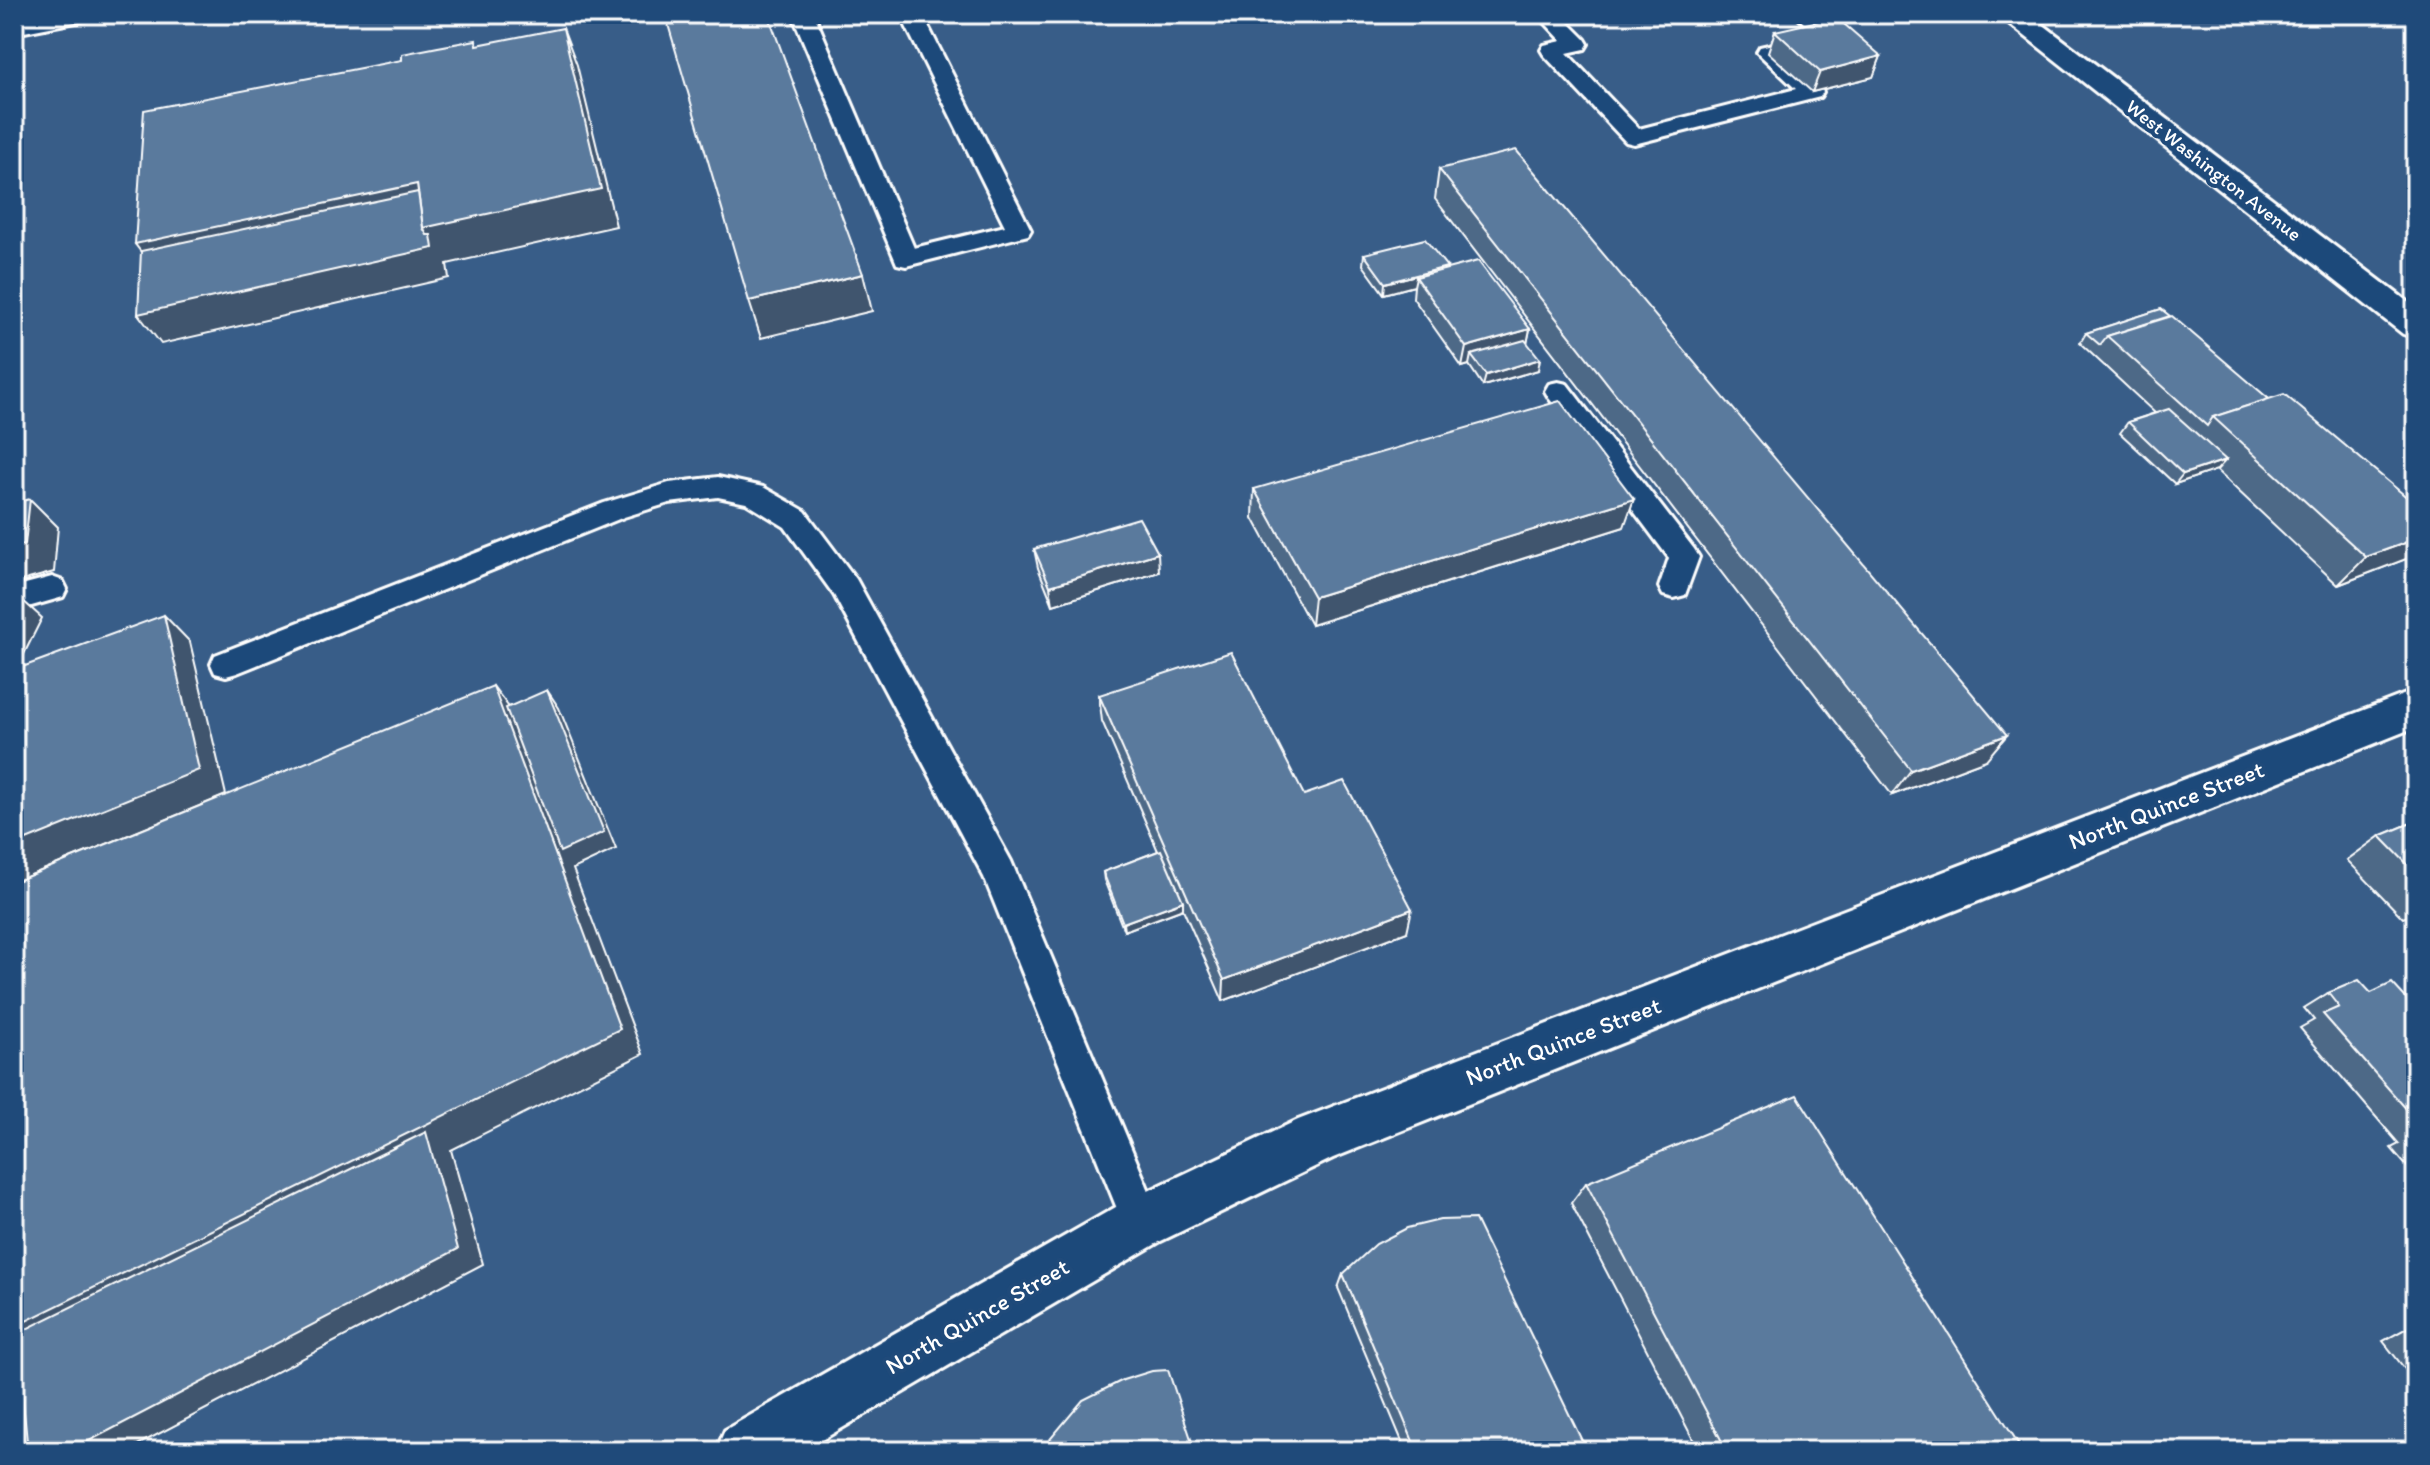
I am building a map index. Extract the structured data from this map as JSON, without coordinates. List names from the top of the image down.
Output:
{
  "streets": {
    "main road": ["West Washington Avenue", "North Quince Street"]
  }
}
